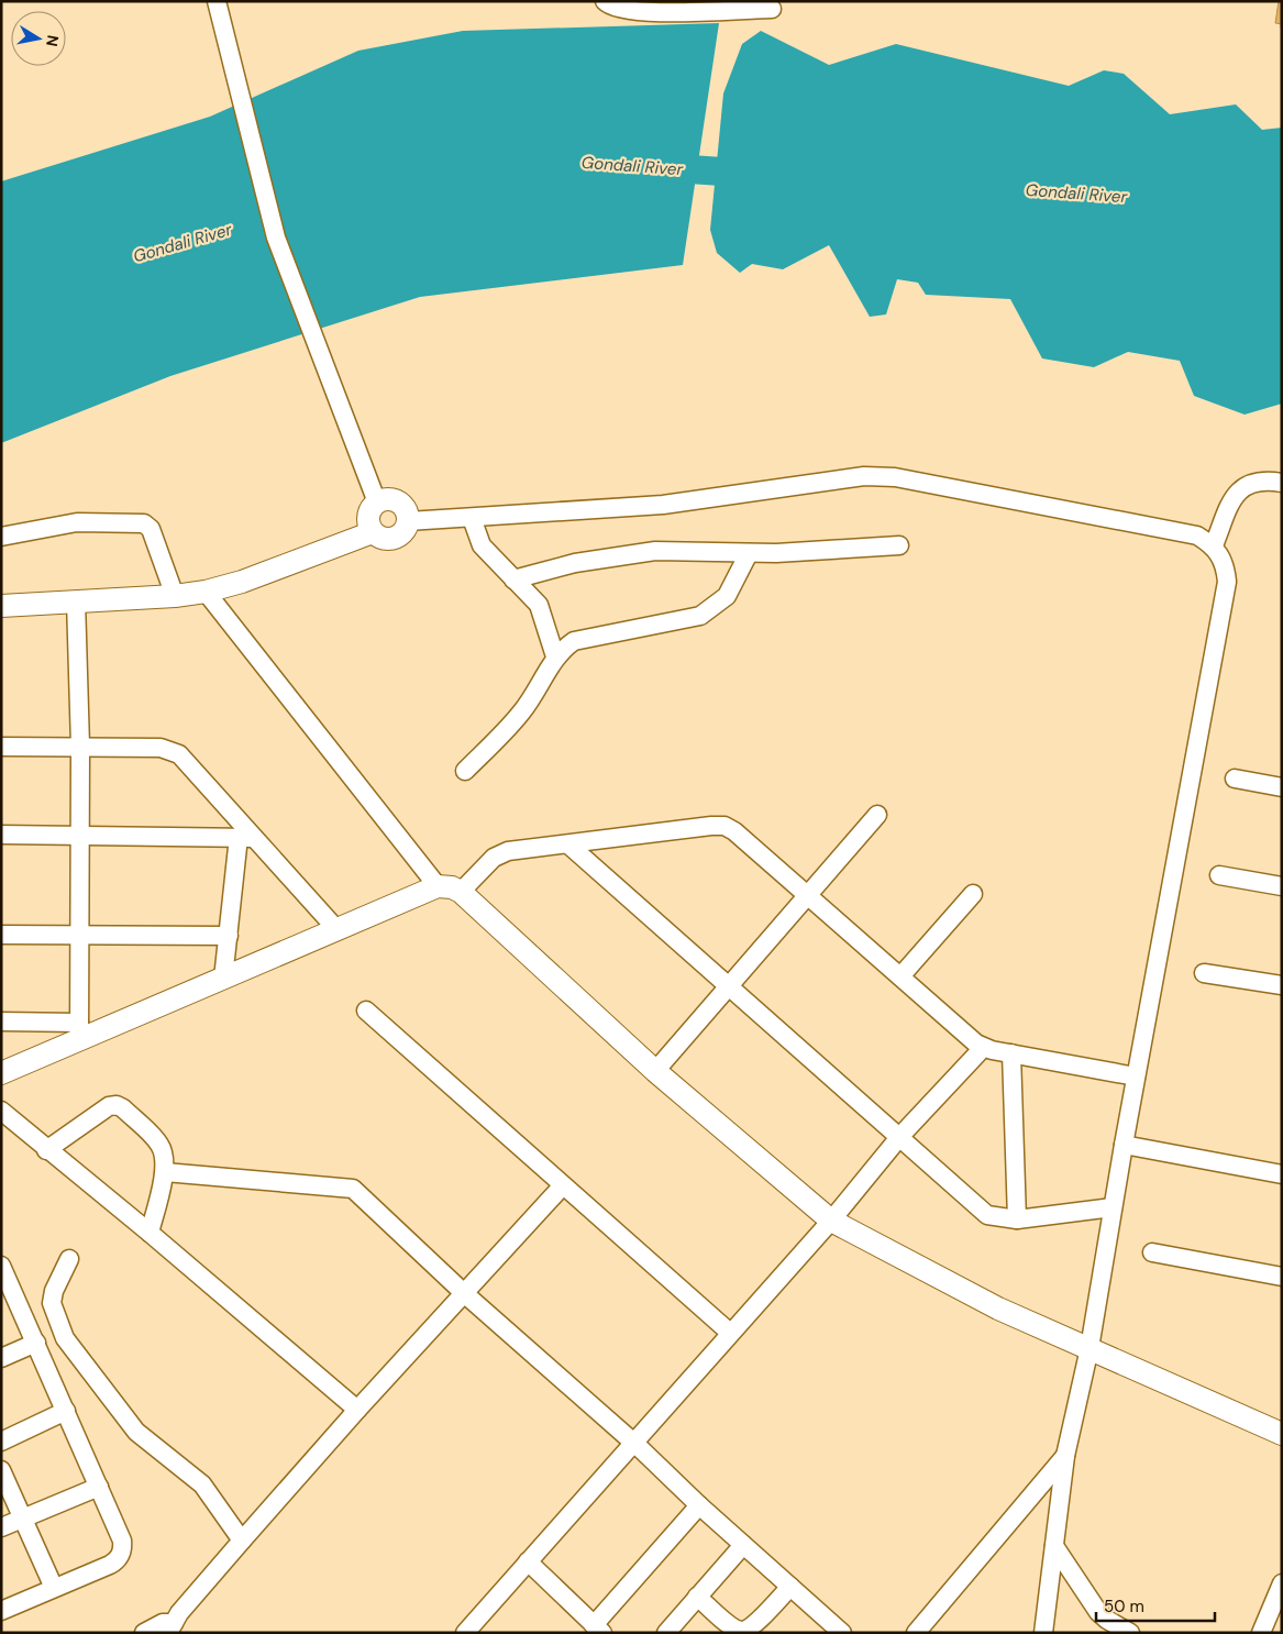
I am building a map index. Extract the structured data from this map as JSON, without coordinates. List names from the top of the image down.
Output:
{
  "water": ["Gondali River"],
  "scale_bar": "50 m",
  "north": "right"
}
